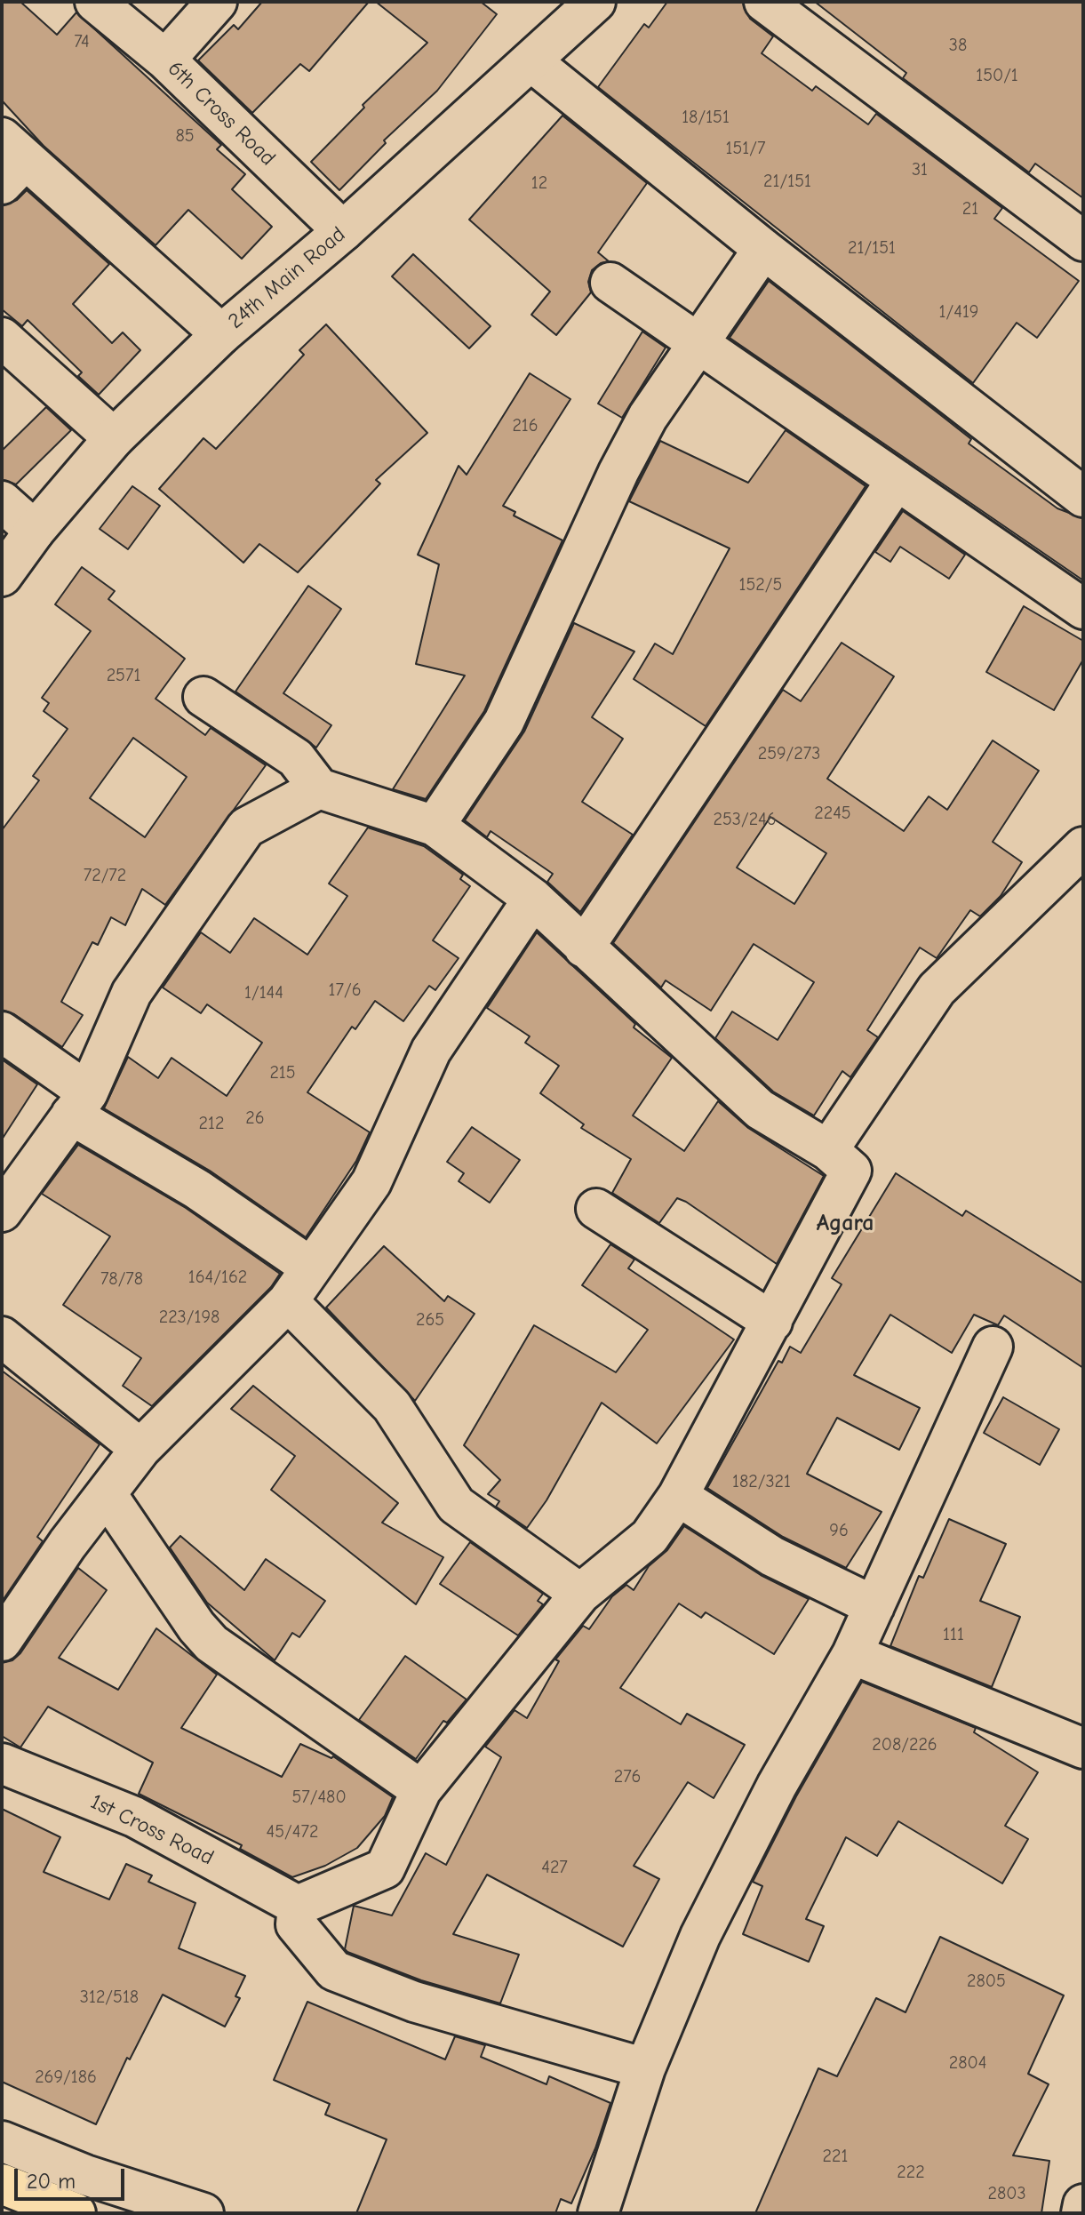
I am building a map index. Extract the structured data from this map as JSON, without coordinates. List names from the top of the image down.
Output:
{
  "streets": {
    "street": ["6th Cross Road", "24th Main Road", "1st Cross Road"]
  },
  "crossings": [
    ["6th Cross Road", "24th Main Road"]
  ],
  "districts": ["Agara"],
  "house_numbers": [
    "74",
    "38",
    "150/1",
    "18/151",
    "85",
    "151/7",
    "31",
    "21/151",
    "12",
    "21",
    "21/151",
    "1/419",
    "216",
    "152/5",
    "2571",
    "259/273",
    "2245",
    "253/246",
    "72/72",
    "17/6",
    "1/144",
    "215",
    "26",
    "212",
    "164/162",
    "78/78",
    "223/198",
    "265",
    "182/321",
    "96",
    "111",
    "208/226",
    "276",
    "57/480",
    "45/472",
    "427",
    "2805",
    "312/518",
    "2804",
    "269/186",
    "221",
    "222",
    "2803"
  ],
  "scale_bar": "20 m"
}
